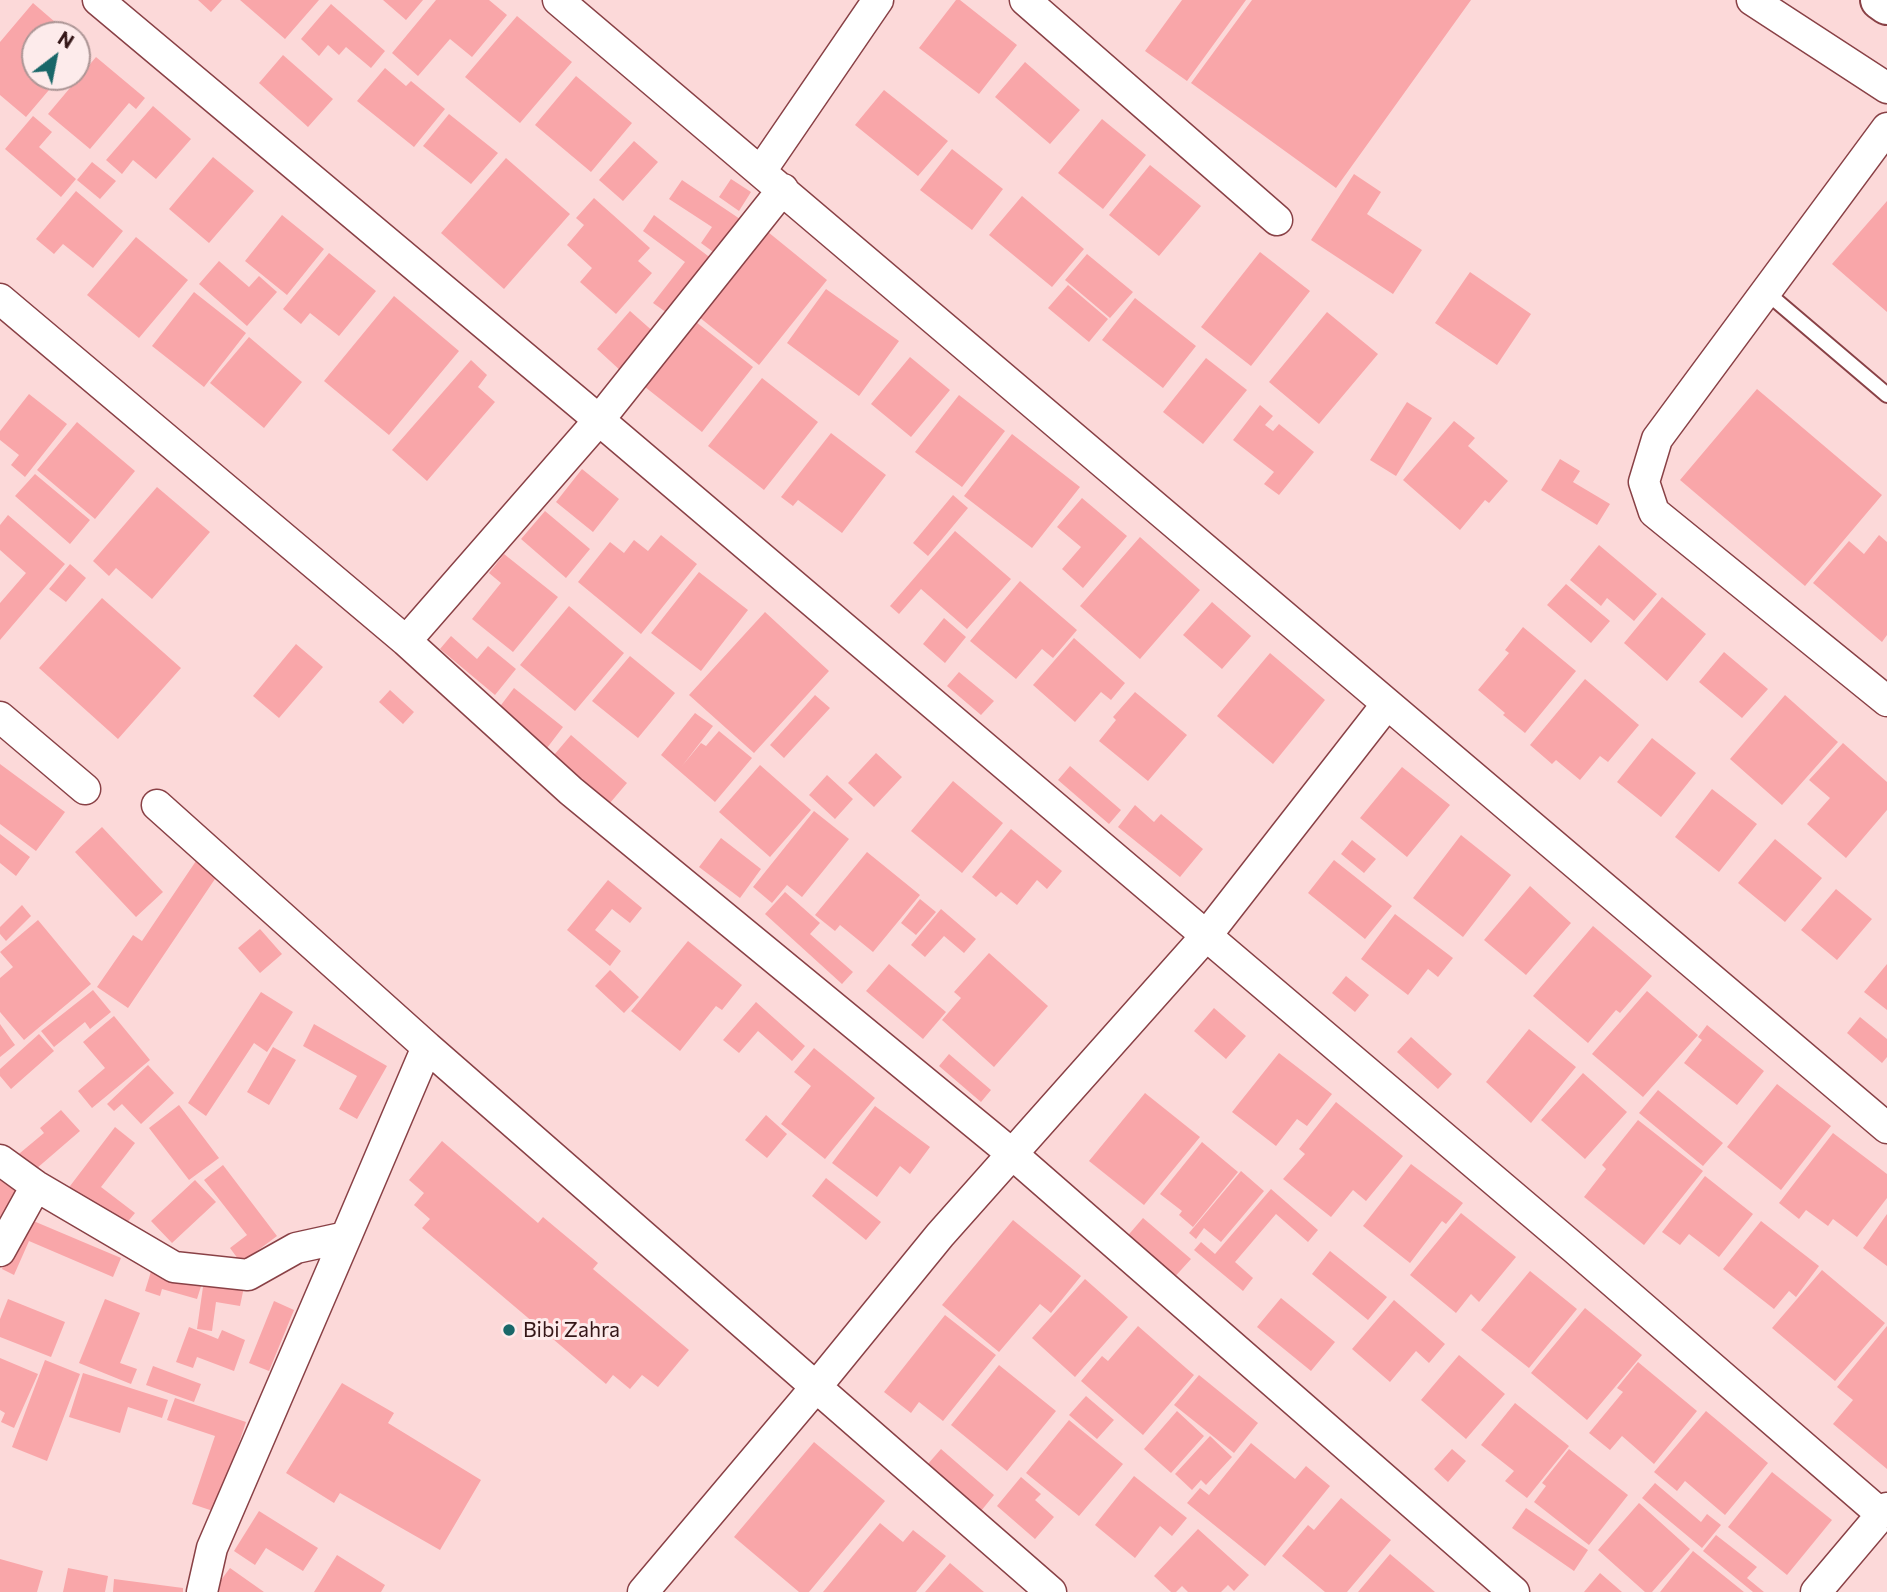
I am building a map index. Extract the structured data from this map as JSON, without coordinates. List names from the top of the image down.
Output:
{
  "places": ["Bibi Zahra"],
  "north": "top right"
}
